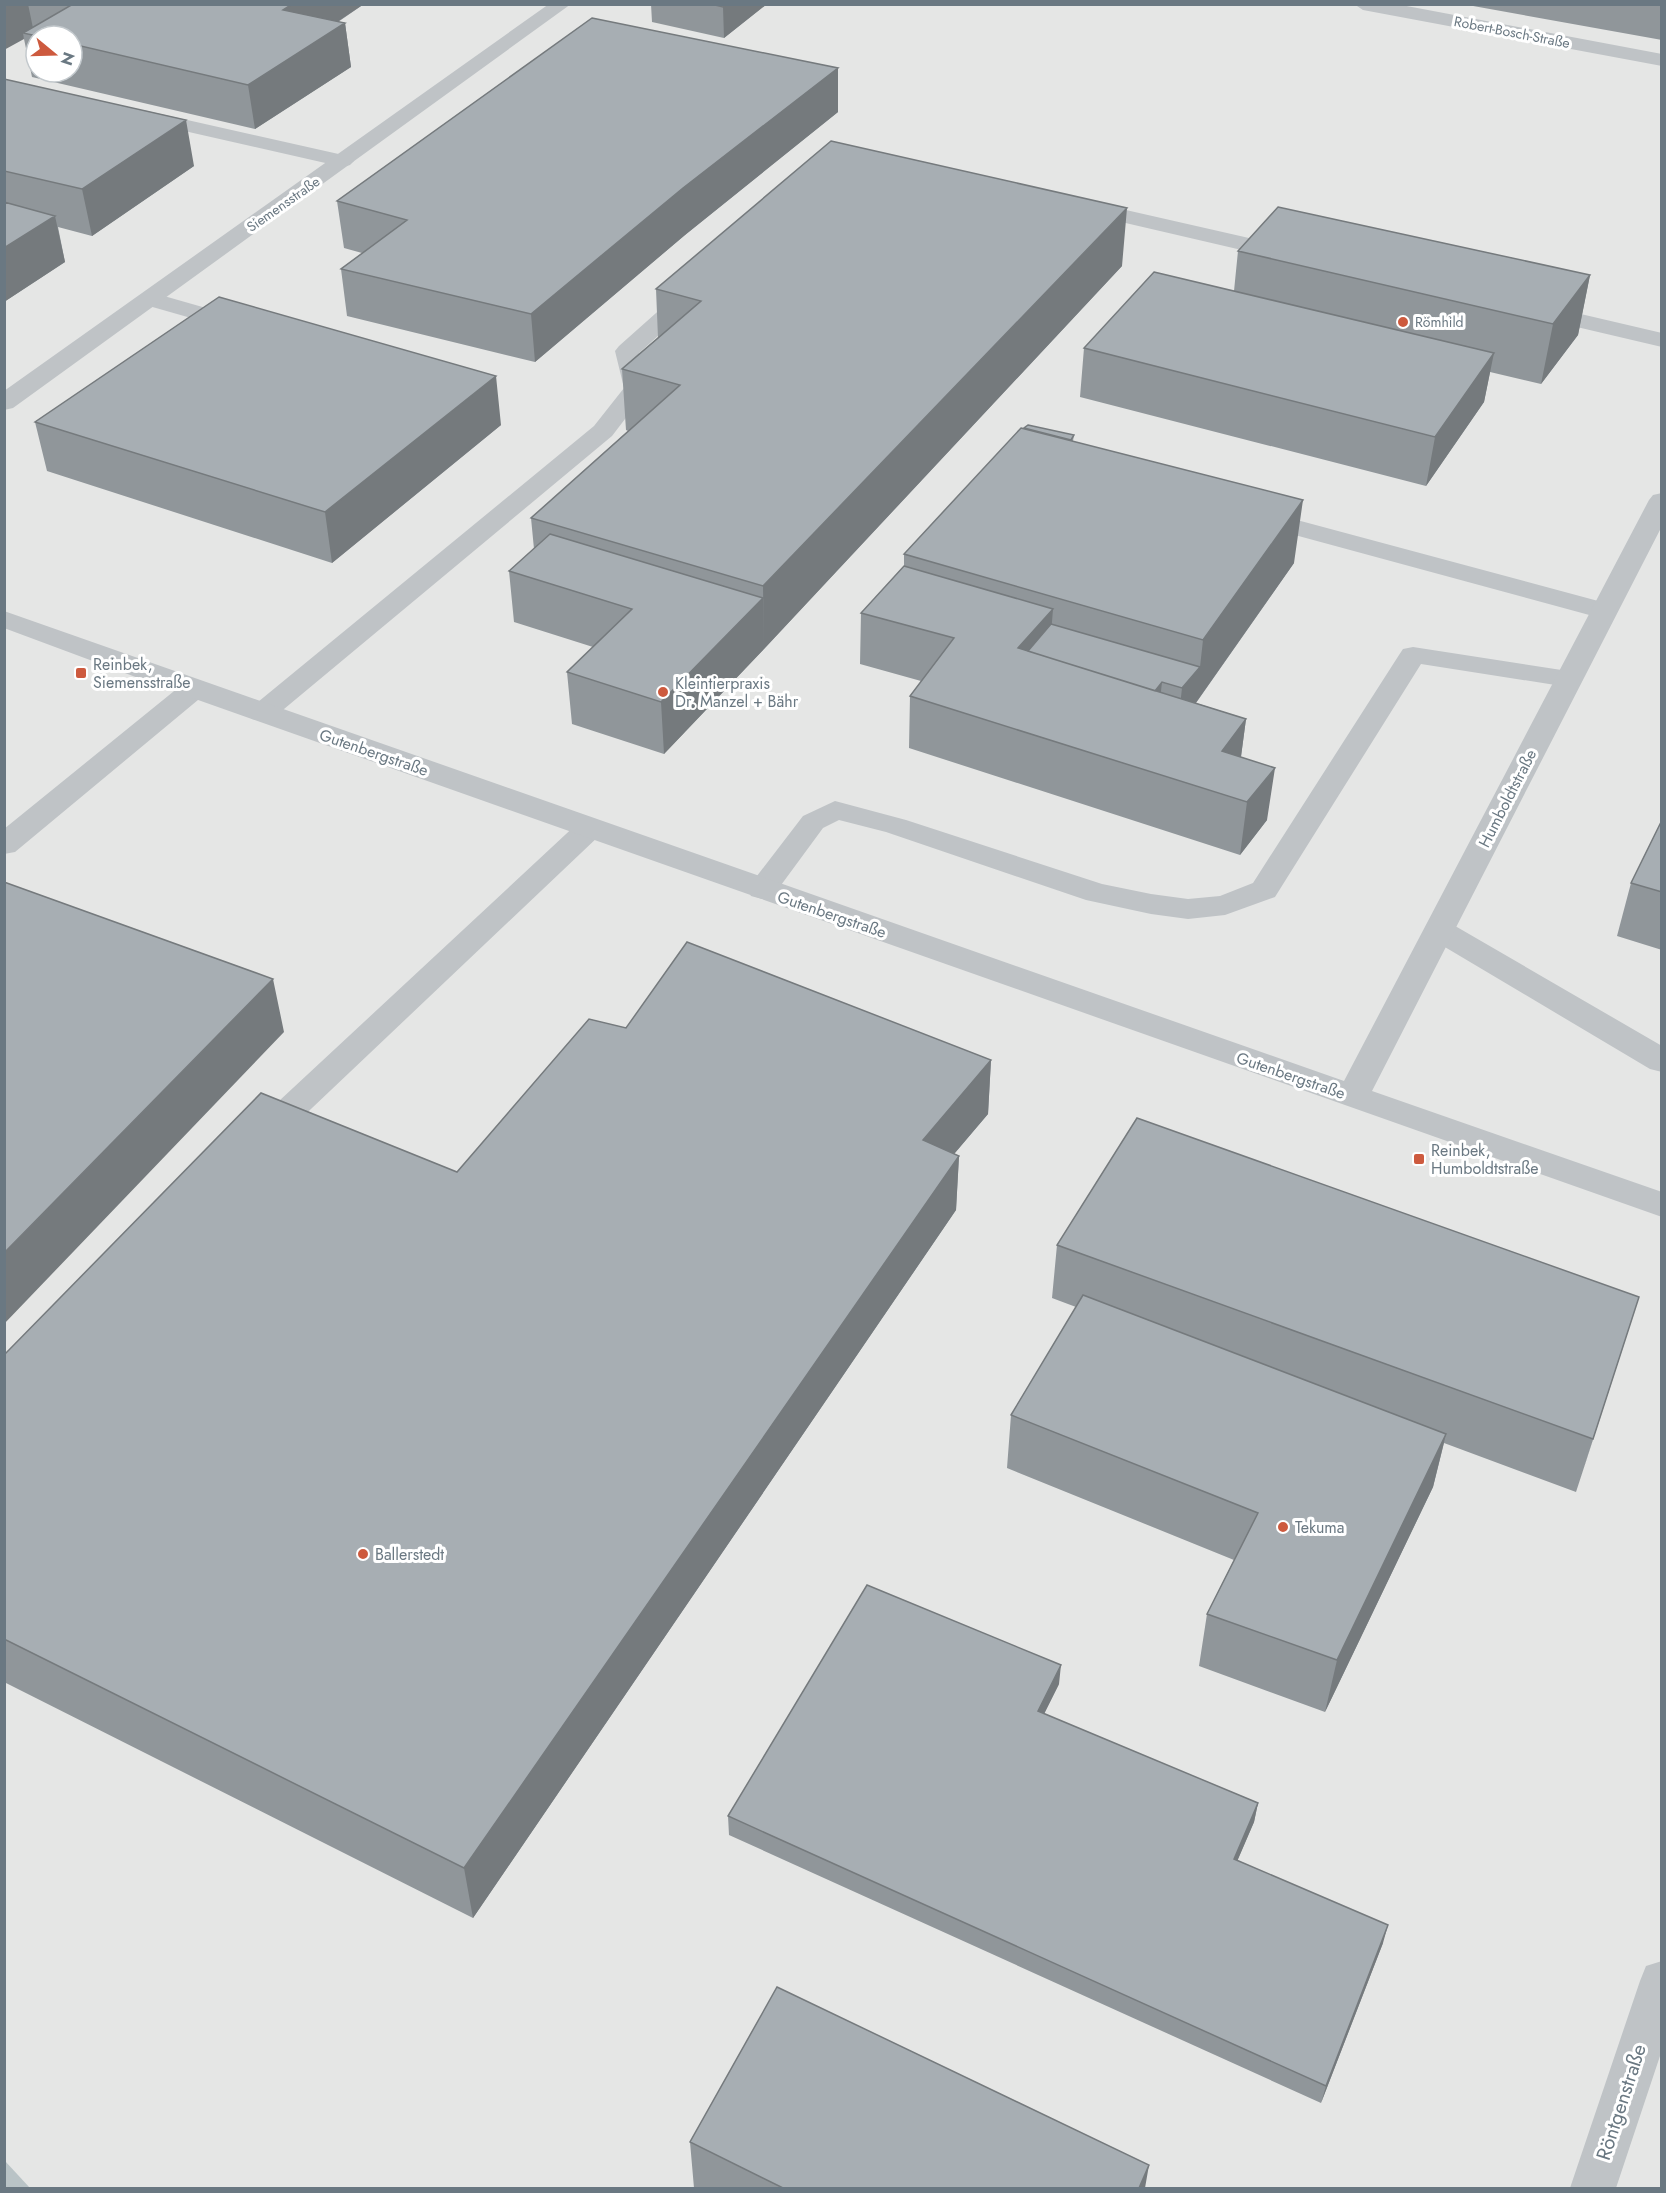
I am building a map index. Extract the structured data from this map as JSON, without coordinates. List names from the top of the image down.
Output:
{
  "streets": {
    "street": [
      "Robert-Bosch-Straße",
      "Siemensstraße",
      "Gutenbergstraße",
      "Humboldtstraße",
      "Röntgenstraße"
    ]
  },
  "crossings": [
    ["Gutenbergstraße", "Humboldtstraße"]
  ],
  "places": {
    "other": [
      "Römhild",
      "Kleintierpraxis Dr. Manzel + Bähr",
      "Tekuma",
      "Ballerstedt"
    ],
    "transit": ["Reinbek, Siemensstraße", "Reinbek, Humboldtstraße"]
  },
  "north": "right"
}
